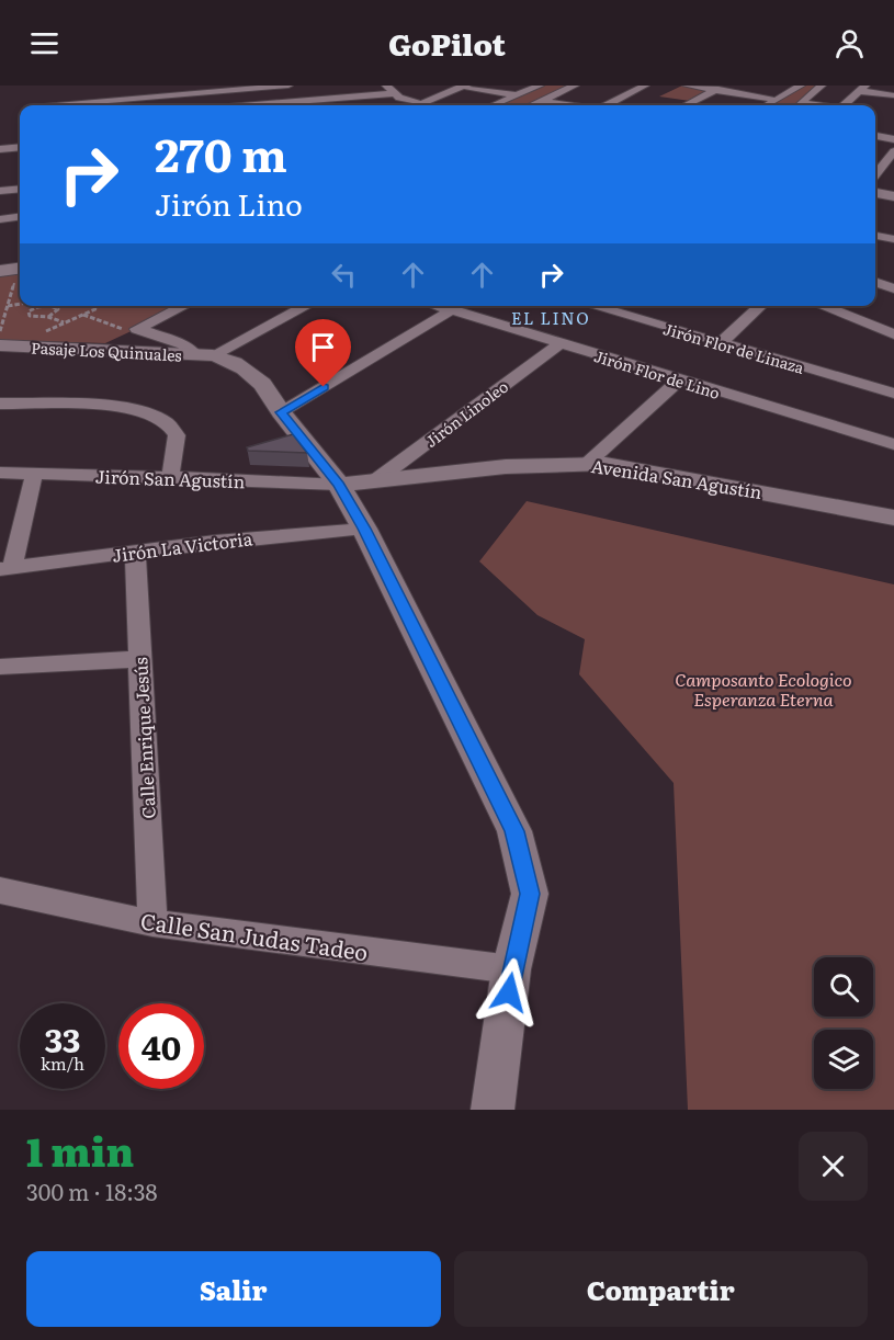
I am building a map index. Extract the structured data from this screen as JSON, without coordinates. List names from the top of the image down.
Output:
{
  "streets": {
    "street": [
      "Jirón Flor de Linaza",
      "Pasaje Los Quinuales",
      "Jirón Flor de Lino",
      "Jirón Linoleo",
      "Jirón San Agustín",
      "Avenida San Agustín",
      "Jirón La Victoria",
      "Calle Enrique Jesús",
      "Calle San Judas Tadeo"
    ]
  },
  "crossings": [
    ["Pasaje Los Quinuales", "Jirón San Agustín"],
    ["Pasaje Los Quinuales", "Avenida San Agustín"],
    ["Pasaje Los Quinuales", "Jirón La Victoria"],
    ["Pasaje Los Quinuales", "Calle San Judas Tadeo"],
    ["Jirón Flor de Lino", "Jirón Linoleo"],
    ["Jirón Linoleo", "Avenida San Agustín"],
    ["Jirón San Agustín", "Avenida San Agustín"],
    ["Jirón La Victoria", "Calle Enrique Jesús"],
    ["Calle Enrique Jesús", "Calle San Judas Tadeo"]
  ],
  "districts": ["EL LINO"],
  "parks": ["Camposanto Ecologico Esperanza Eterna"],
  "page": {
    "header": "GoPilot",
    "turn": ["270 m", "Jirón Lino"],
    "speed": "33 km/h",
    "limit": "40",
    "heading": ["1 min", "300 m · 18:38"],
    "buttons": ["Salir", "Compartir"]
  }
}
